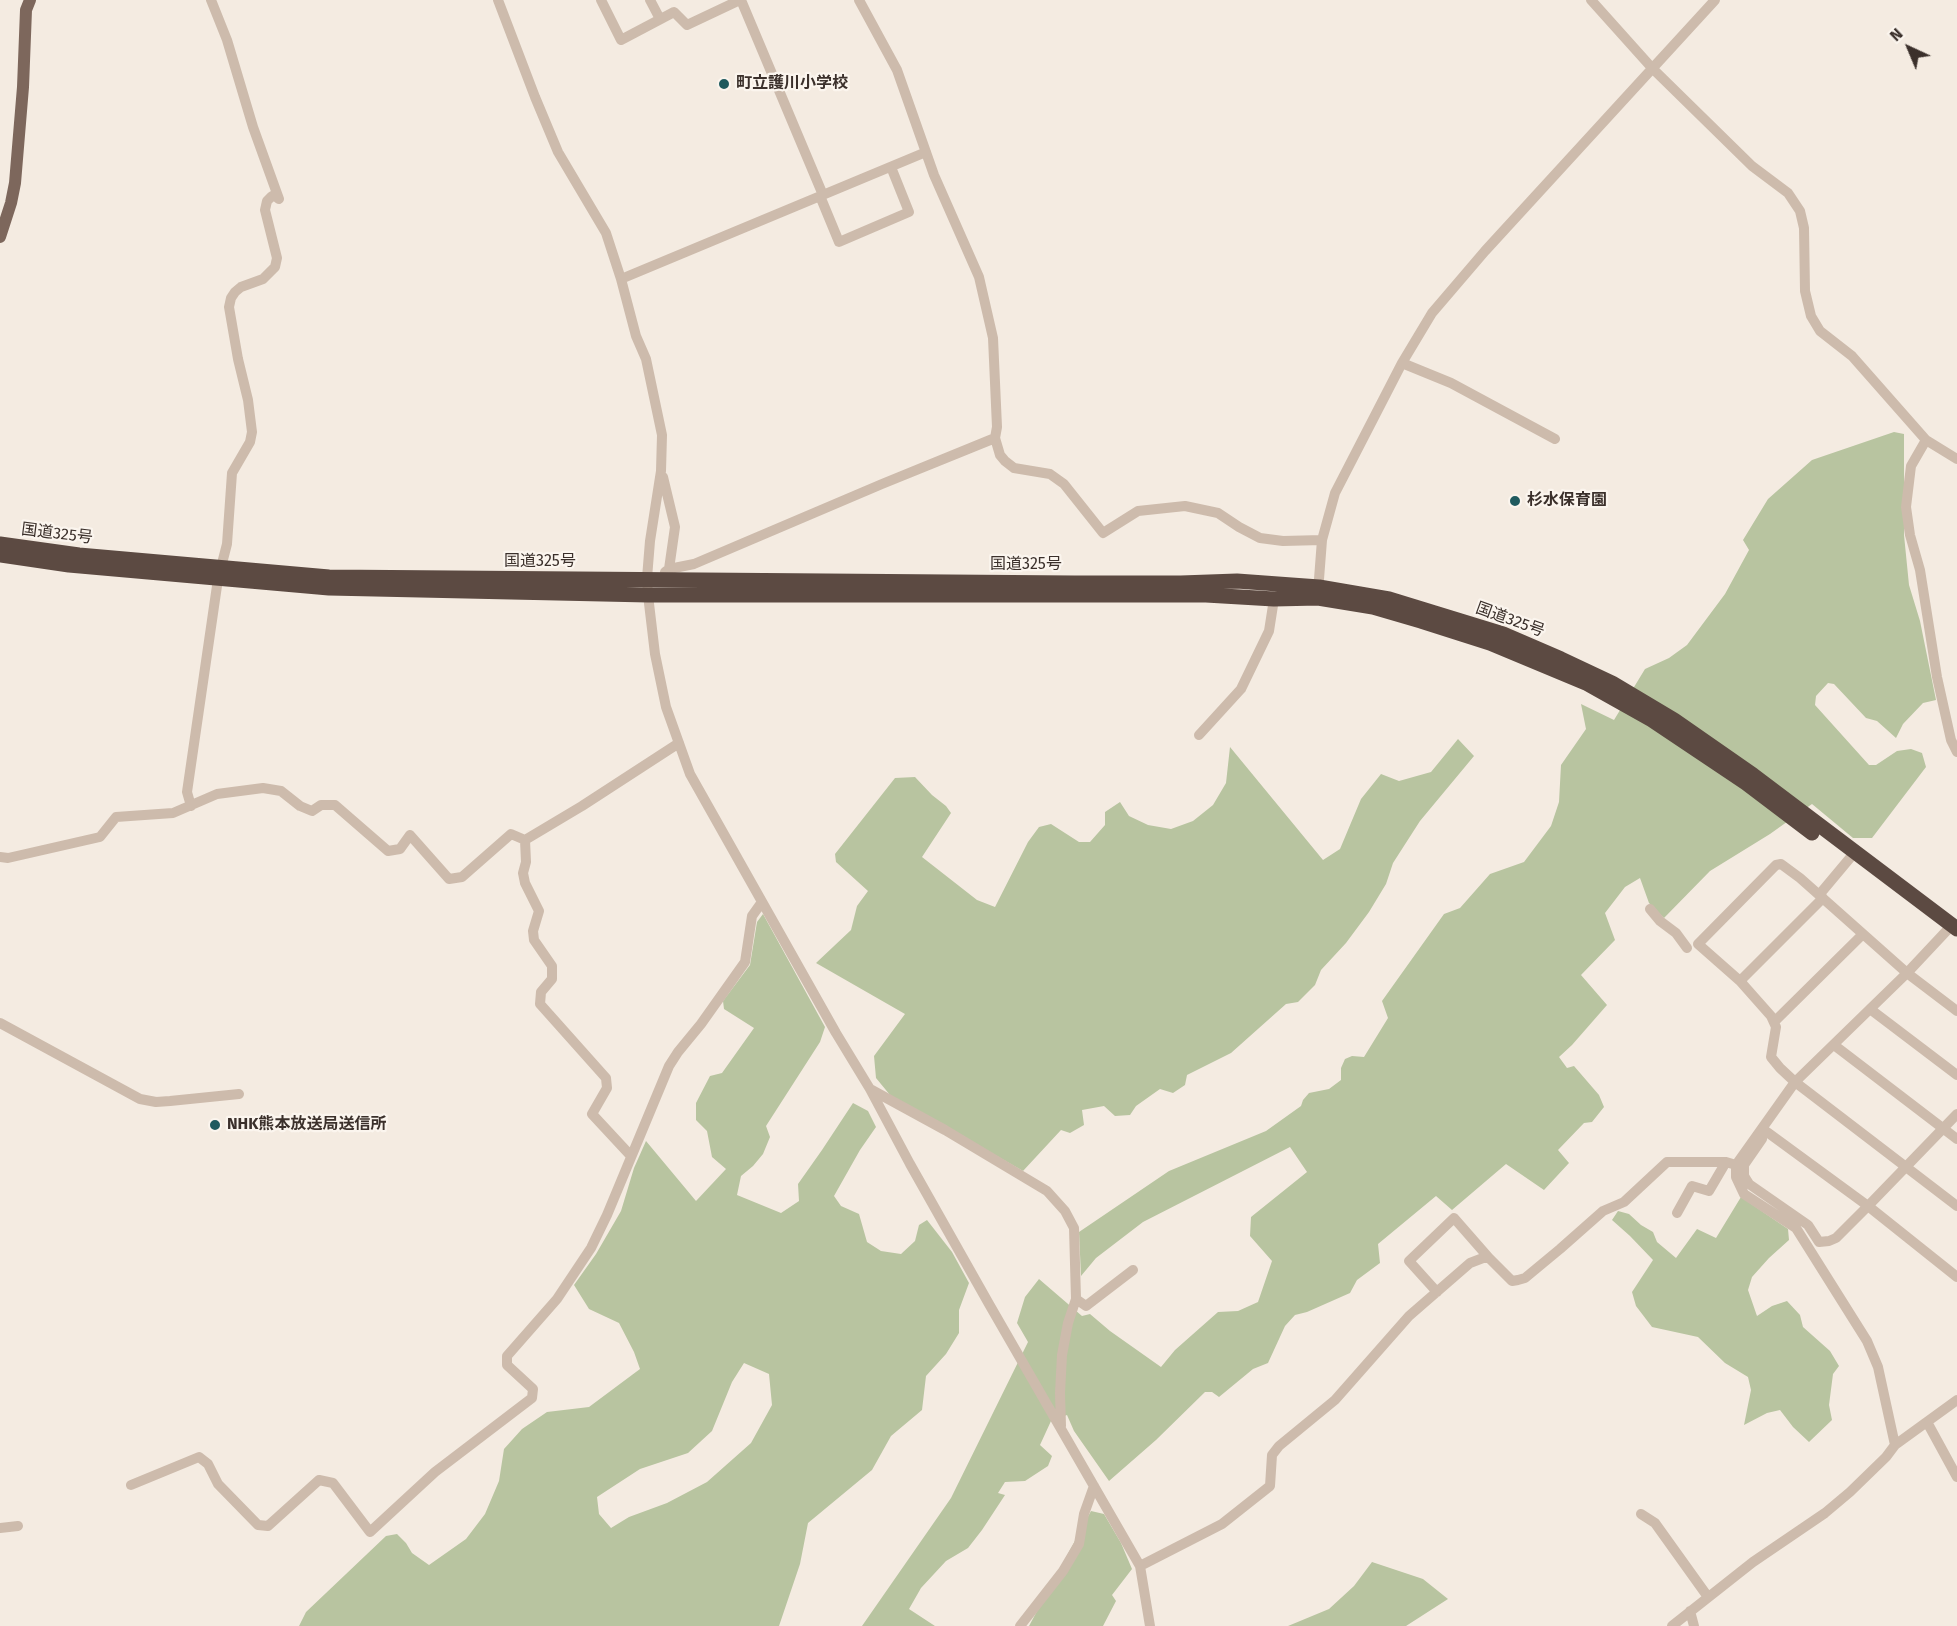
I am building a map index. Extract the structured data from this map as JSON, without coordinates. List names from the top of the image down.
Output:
{
  "streets": {
    "highway": ["国道325号"]
  },
  "places": ["町立護川小学校", "杉水保育園", "NHK熊本放送局送信所"],
  "north": "top left"
}
